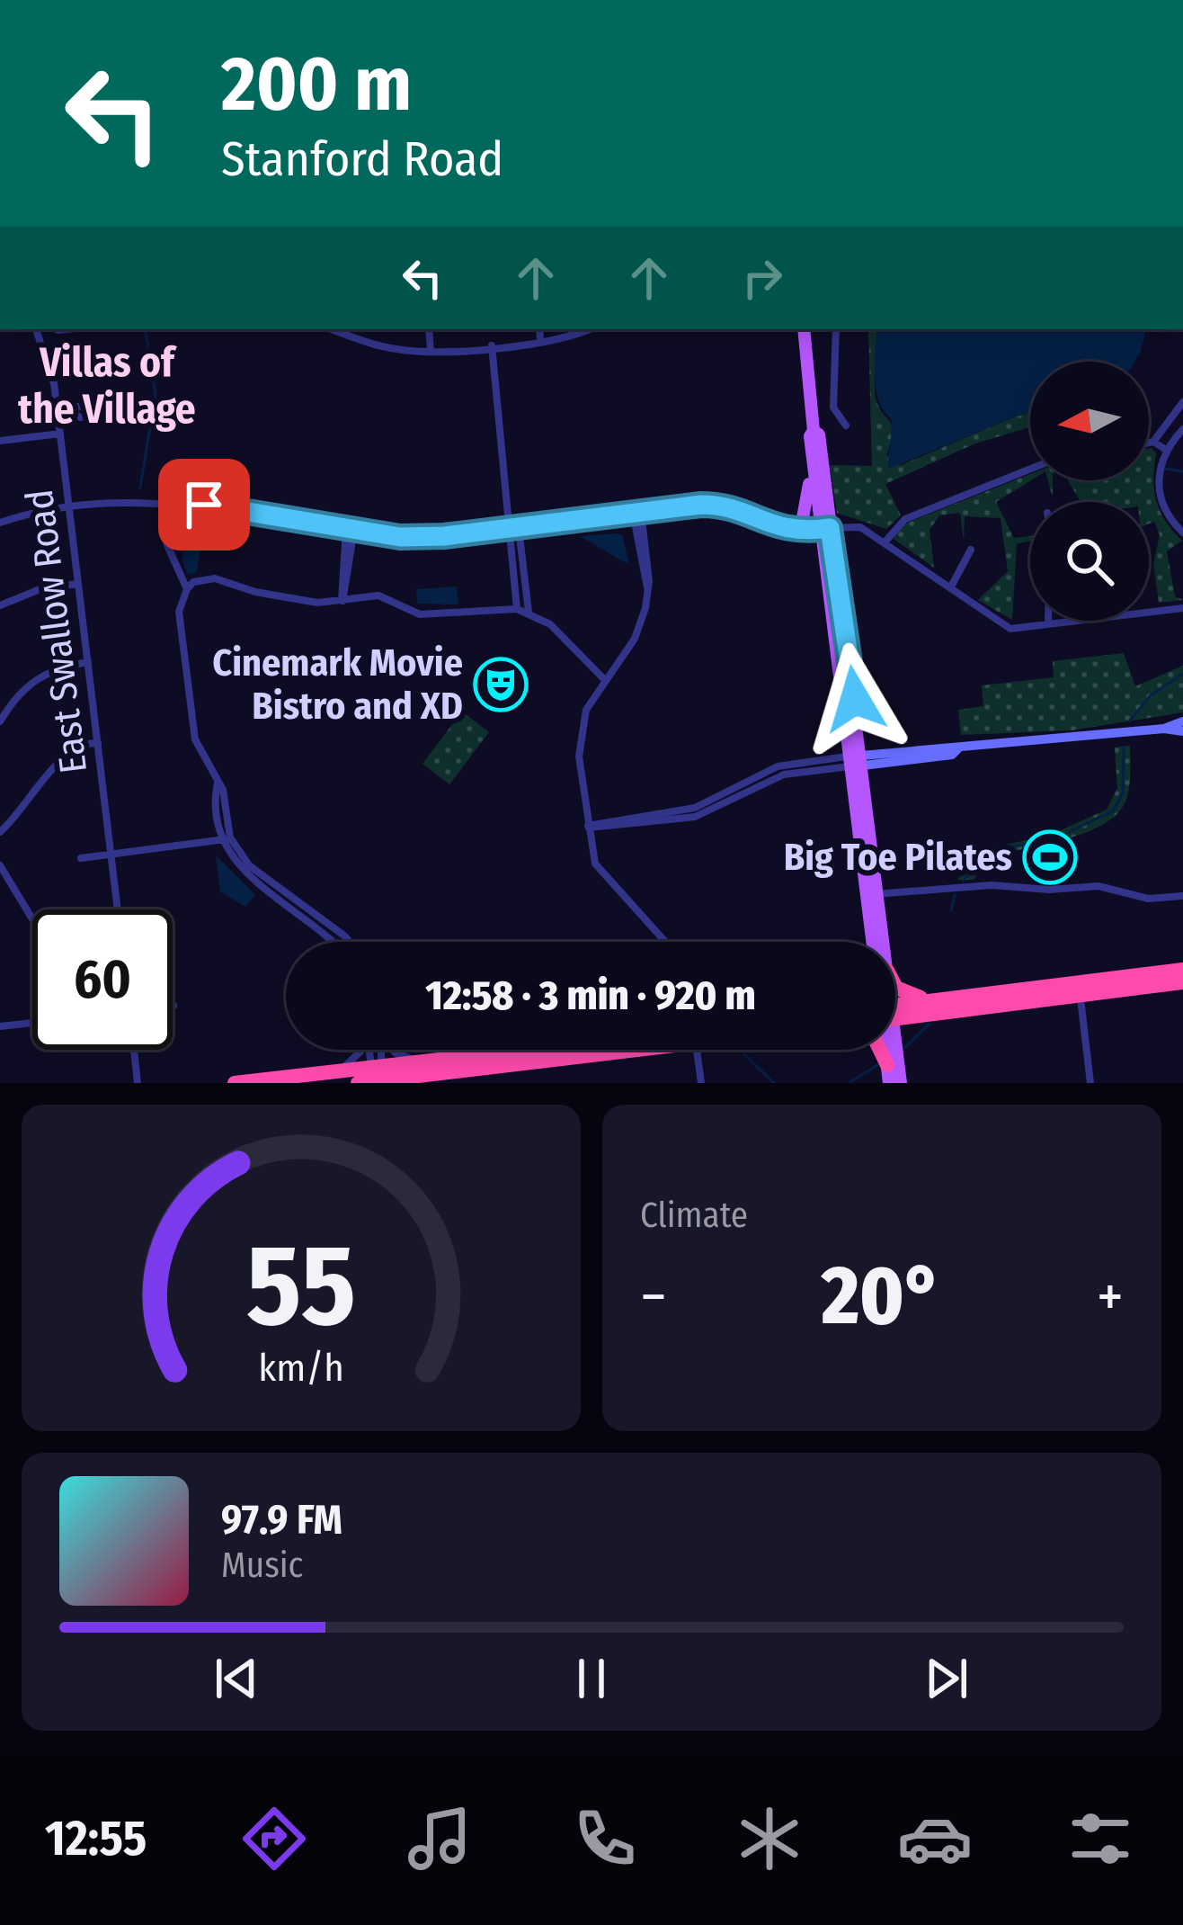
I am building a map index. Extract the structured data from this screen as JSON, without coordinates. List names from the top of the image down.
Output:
{
  "streets": {
    "street": ["East Swallow Road"]
  },
  "districts": ["Villas of the Village"],
  "places": {
    "theatre": ["Cinemark Movie Bistro and XD"],
    "sports": ["Big Toe Pilates"]
  },
  "north": "left",
  "page": {
    "turn": ["200 m", "Stanford Road"],
    "limit": "60",
    "trip": "12:58 · 3 min · 920 m",
    "tile": "Climate",
    "heat": ["−", "20°", "+"],
    "song": ["97.9 FM", "Music"],
    "tabs": "12:55",
    "gauge": ["55", "km/h"]
  }
}
